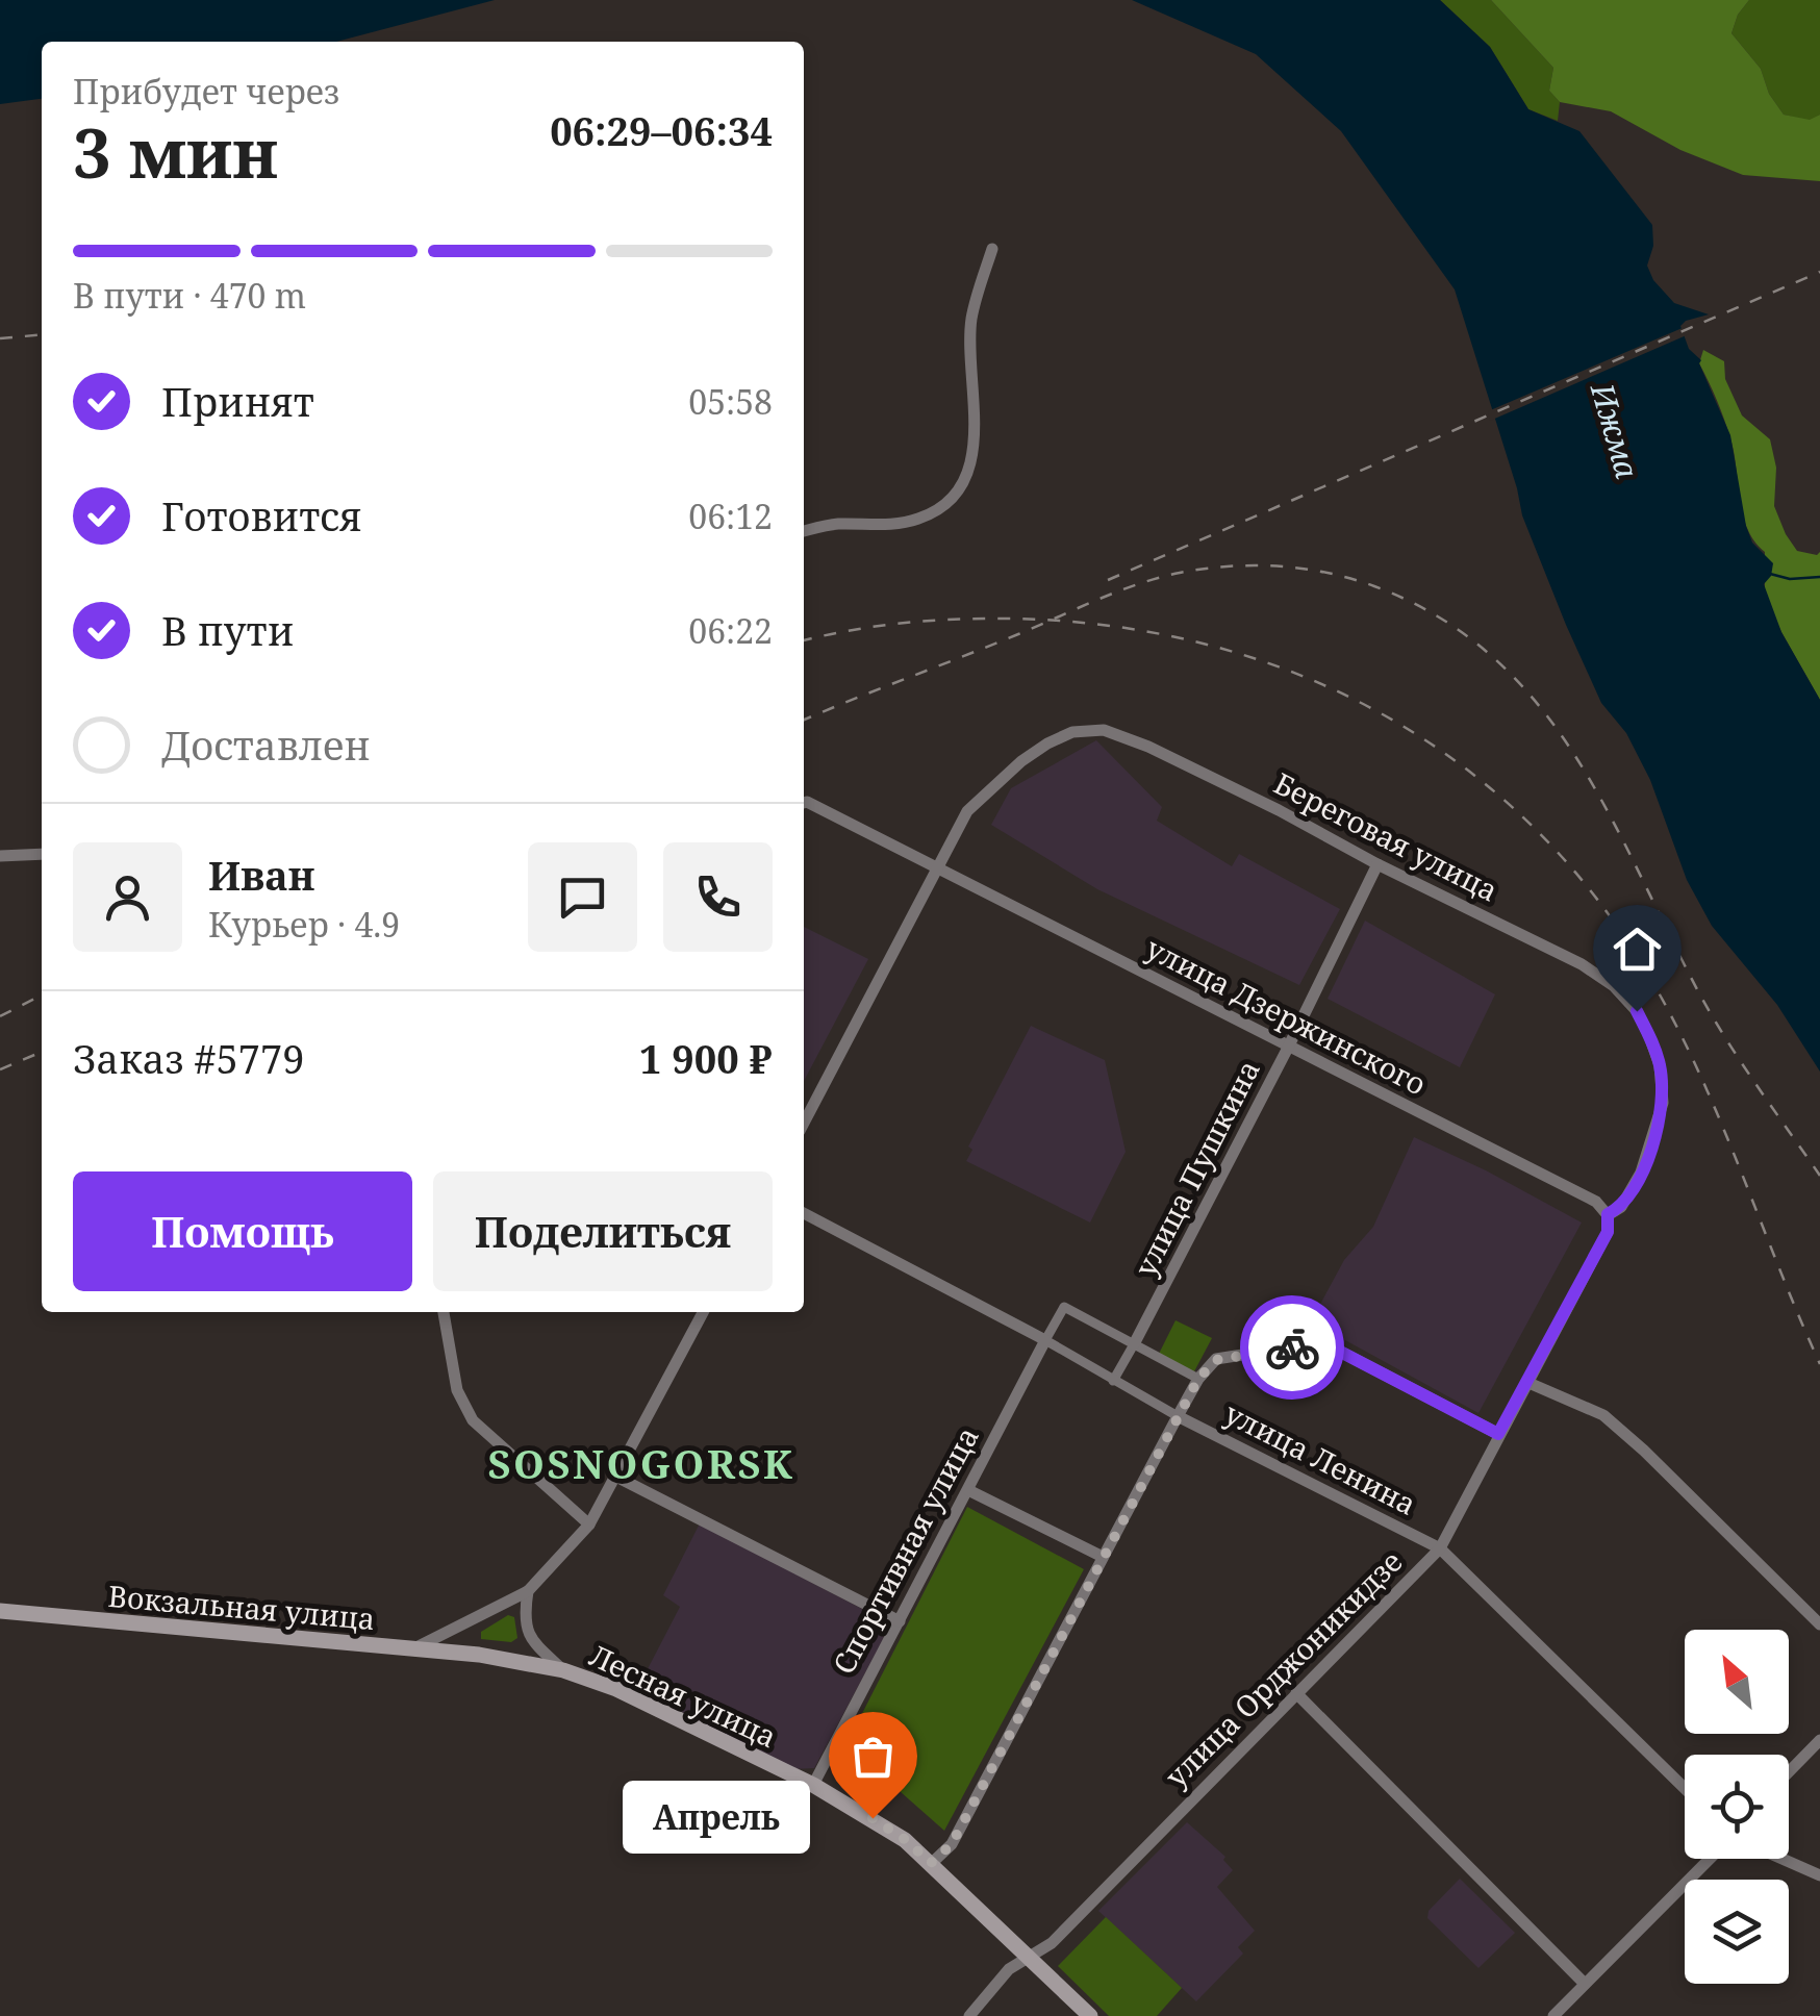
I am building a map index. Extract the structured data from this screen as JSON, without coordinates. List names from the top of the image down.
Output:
{
  "streets": {
    "main road": ["Вокзальная улица", "Лесная улица"],
    "street": [
      "Береговая улица",
      "улица Дзержинского",
      "улица Пушкина",
      "улица Ленина",
      "Спортивная улица",
      "улица Орджоникидзе"
    ]
  },
  "crossings": [
    ["Береговая улица", "улица Дзержинского"],
    ["Береговая улица", "улица Пушкина"],
    ["Береговая улица", "улица Орджоникидзе"],
    ["улица Дзержинского", "улица Пушкина"],
    ["улица Дзержинского", "улица Орджоникидзе"],
    ["улица Пушкина", "улица Ленина"],
    ["улица Ленина", "Спортивная улица"],
    ["улица Ленина", "улица Орджоникидзе"],
    ["Спортивная улица", "Лесная улица"],
    ["Вокзальная улица", "Лесная улица"],
    ["улица Орджоникидзе", "Лесная улица"]
  ],
  "districts": ["SOSNOGORSK"],
  "water": ["Ижма"],
  "places": ["Апрель"],
  "north": "top left",
  "page": {
    "heading": ["3 мин", "Прибудет через", "06:29–06:34"],
    "panel": [
      "Иван",
      "Курьер · 4.9",
      "Заказ #5779",
      "1 900 ₽"
    ],
    "bar": "В пути · 470 m",
    "list": [
      ["Принят", "05:58"],
      ["Готовится", "06:12"],
      ["В пути", "06:22"],
      "Доставлен"
    ],
    "buttons": ["Помощь", "Поделиться"],
    "bubble": "Апрель"
  }
}
